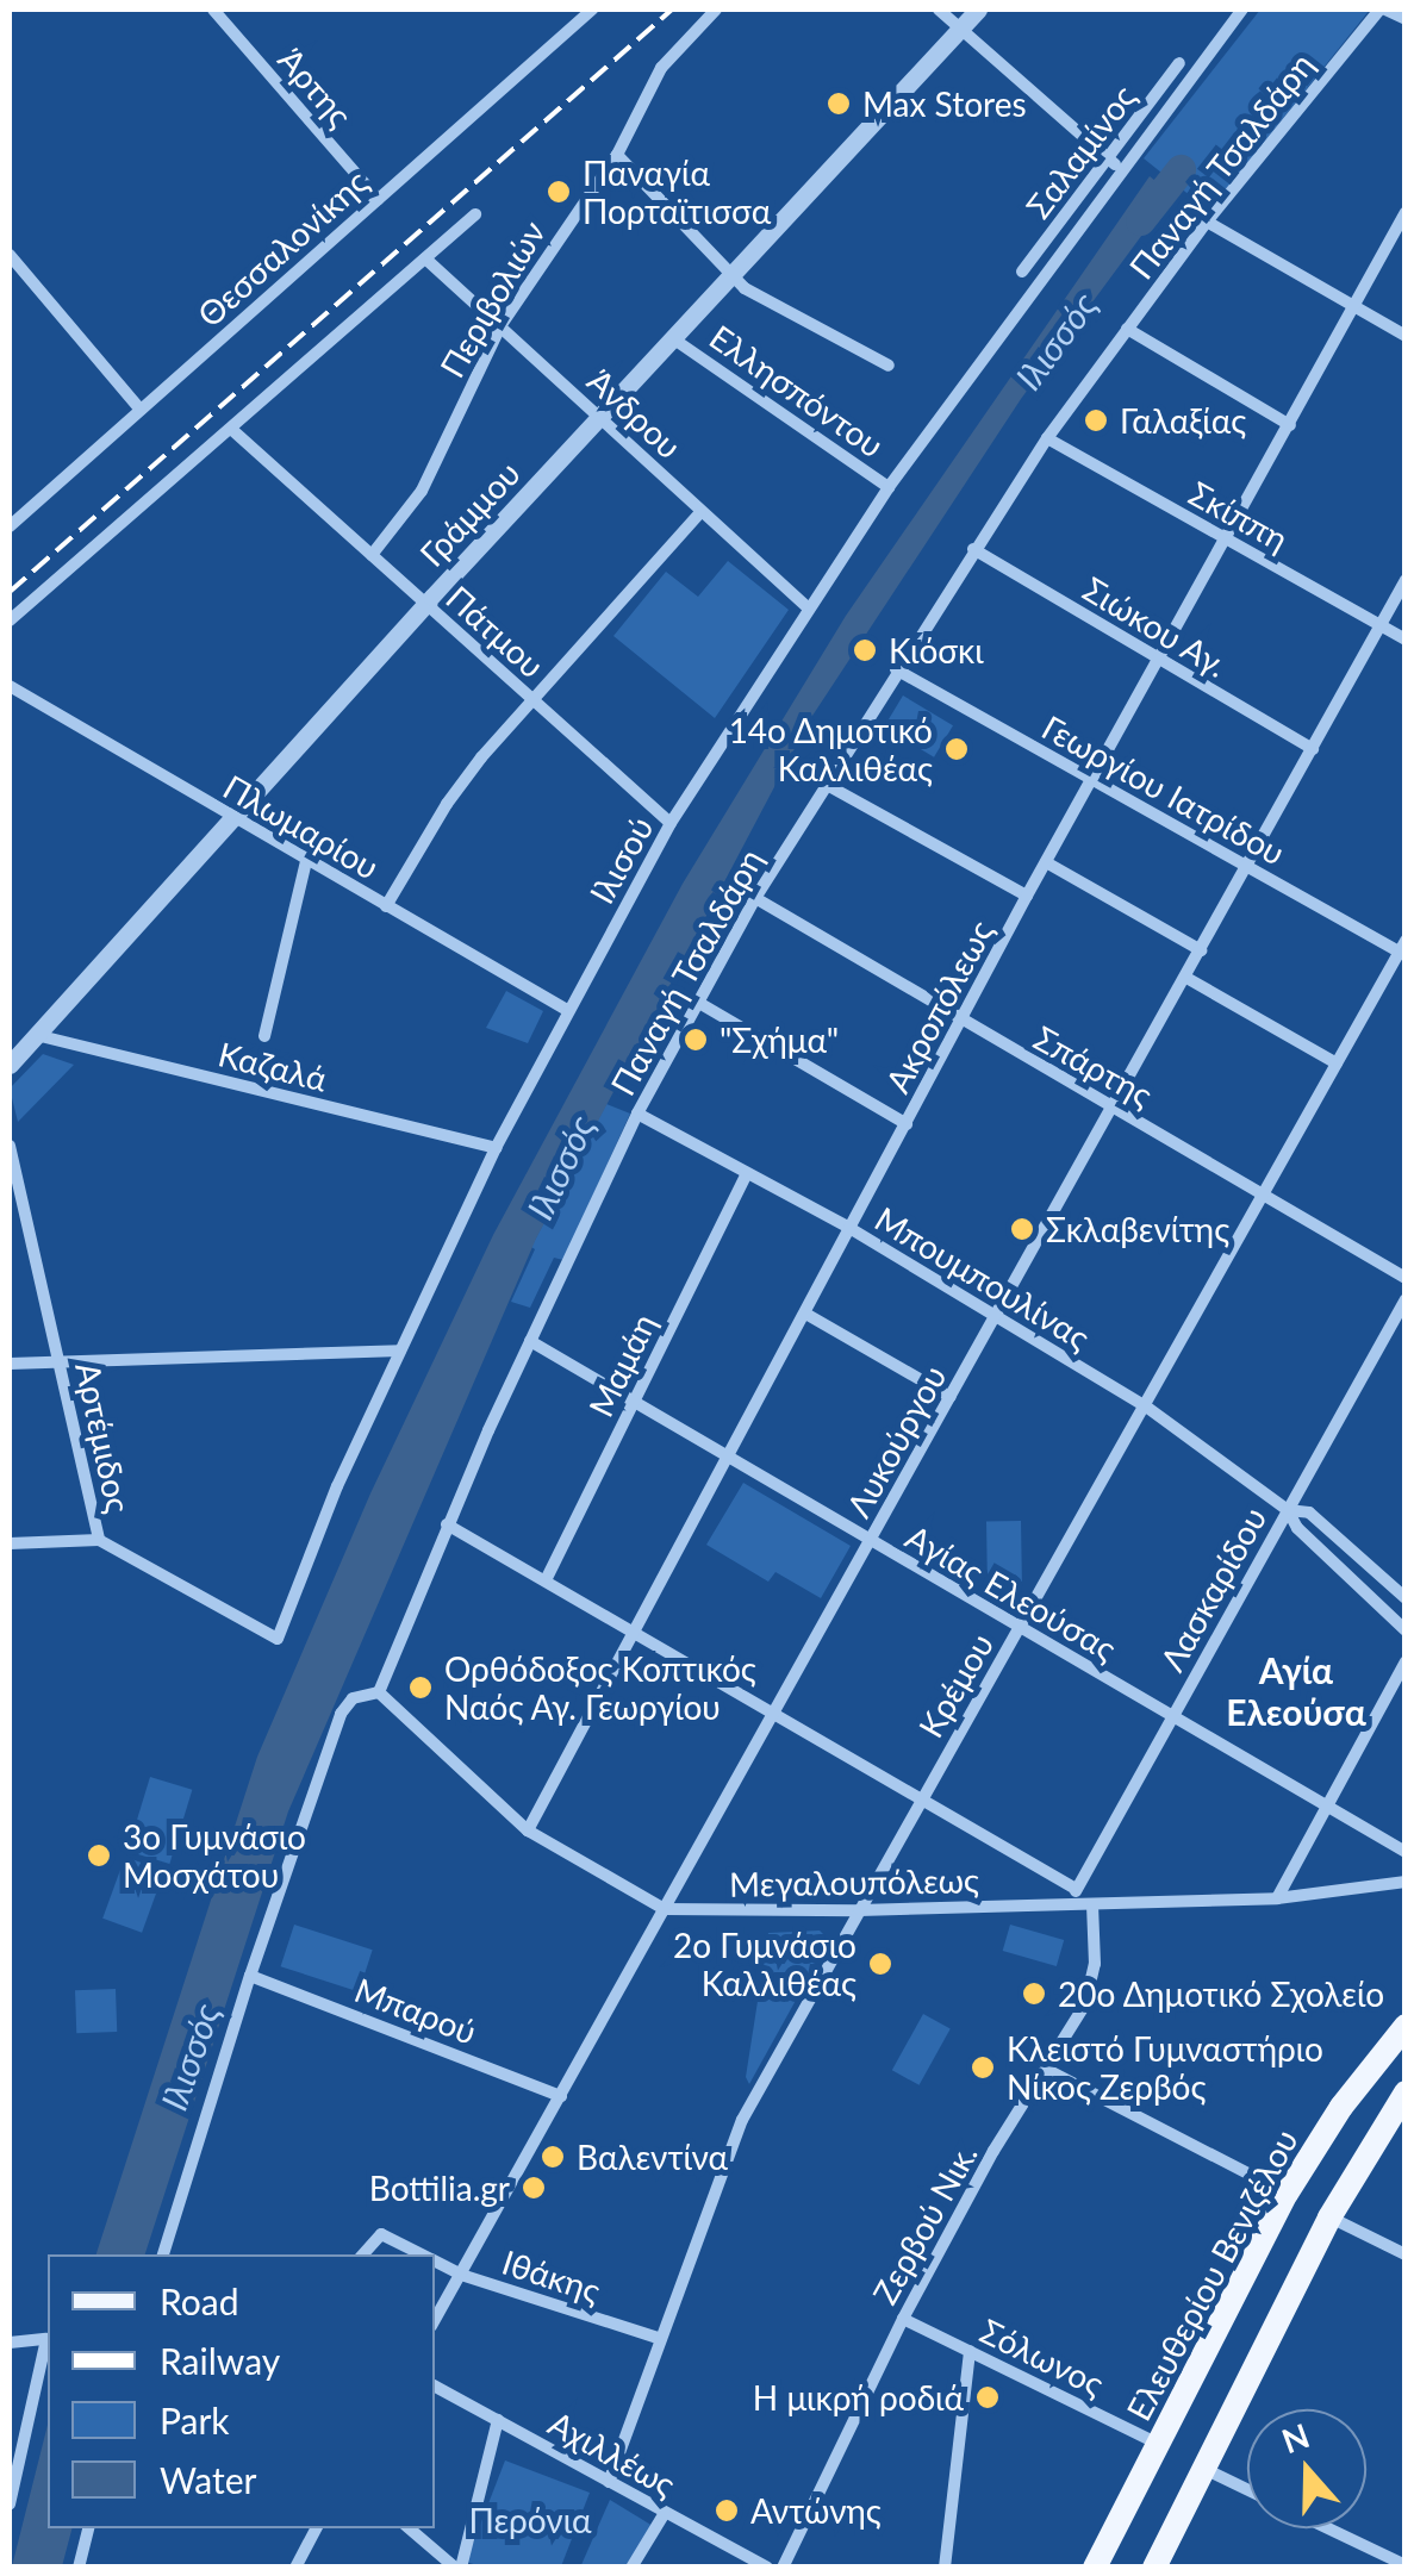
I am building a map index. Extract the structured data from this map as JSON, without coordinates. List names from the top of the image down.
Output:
{
  "streets": {
    "main road": ["Ελευθερίου Βενιζέλου"],
    "street": [
      "Άρτης",
      "Σαλαμίνος",
      "Παναγή Τσαλδάρη",
      "Θεσσαλονίκης",
      "Περιβολιών",
      "Ελλησπόντου",
      "Άνδρου",
      "Γράμμου",
      "Σκίππη",
      "Σιώκου Αγ.",
      "Πάτμου",
      "Γεωργίου Ιατρίδου",
      "Πλωμαρίου",
      "Ιλισού",
      "Ακροπόλεως",
      "Καζαλά",
      "Σπάρτης",
      "Μπουμπουλίνας",
      "Μαμάη",
      "Αρτέμιδος",
      "Λυκούργου",
      "Λασκαρίδου",
      "Αγίας Ελεούσας",
      "Κρέμου",
      "Μεγαλουπόλεως",
      "Μπαρού",
      "Ζερβού Νικ.",
      "Ιθάκης",
      "Σόλωνος",
      "Αχιλλέως"
    ]
  },
  "crossings": [
    ["Άρτης", "Θεσσαλονίκης"],
    ["Σαλαμίνος", "Ιλισού"],
    ["Παναγή Τσαλδάρη", "Σκίππη"],
    ["Παναγή Τσαλδάρη", "Σιώκου Αγ."],
    ["Παναγή Τσαλδάρη", "Γεωργίου Ιατρίδου"],
    ["Παναγή Τσαλδάρη", "Σπάρτης"],
    ["Παναγή Τσαλδάρη", "Μπουμπουλίνας"],
    ["Παναγή Τσαλδάρη", "Αγίας Ελεούσας"],
    ["Παναγή Τσαλδάρη", "Μεγαλουπόλεως"],
    ["Παναγή Τσαλδάρη", "Μπαρού"],
    ["Περιβολιών", "Άνδρου"],
    ["Περιβολιών", "Πάτμου"],
    ["Ελλησπόντου", "Γράμμου"],
    ["Ελλησπόντου", "Ιλισού"],
    ["Άνδρου", "Γράμμου"],
    ["Άνδρου", "Ιλισού"],
    ["Γράμμου", "Πάτμου"],
    ["Γράμμου", "Πλωμαρίου"],
    ["Γράμμου", "Καζαλά"],
    ["Σκίππη", "Ακροπόλεως"],
    ["Σκίππη", "Λυκούργου"],
    ["Σιώκου Αγ.", "Ακροπόλεως"],
    ["Σιώκου Αγ.", "Λυκούργου"],
    ["Πάτμου", "Ιλισού"],
    ["Γεωργίου Ιατρίδου", "Ακροπόλεως"],
    ["Γεωργίου Ιατρίδου", "Λυκούργου"],
    ["Γεωργίου Ιατρίδου", "Κρέμου"],
    ["Πλωμαρίου", "Ιλισού"],
    ["Ιλισού", "Καζαλά"],
    ["Ιλισού", "Αρτέμιδος"],
    ["Ακροπόλεως", "Σπάρτης"],
    ["Ακροπόλεως", "Μπουμπουλίνας"],
    ["Ακροπόλεως", "Αγίας Ελεούσας"],
    ["Ακροπόλεως", "Μεγαλουπόλεως"],
    ["Σπάρτης", "Λυκούργου"],
    ["Σπάρτης", "Κρέμου"],
    ["Μπουμπουλίνας", "Μαμάη"],
    ["Μπουμπουλίνας", "Λυκούργου"],
    ["Μπουμπουλίνας", "Λασκαρίδου"],
    ["Μπουμπουλίνας", "Κρέμου"],
    ["Μαμάη", "Αγίας Ελεούσας"],
    ["Λυκούργου", "Αγίας Ελεούσας"],
    ["Λυκούργου", "Μεγαλουπόλεως"],
    ["Λυκούργου", "Μπαρού"],
    ["Λυκούργου", "Ιθάκης"],
    ["Λασκαρίδου", "Αγίας Ελεούσας"],
    ["Αγίας Ελεούσας", "Κρέμου"],
    ["Κρέμου", "Μεγαλουπόλεως"],
    ["Κρέμου", "Ιθάκης"],
    ["Κρέμου", "Αχιλλέως"],
    ["Μεγαλουπόλεως", "Ζερβού Νικ."],
    ["Ζερβού Νικ.", "Σόλωνος"],
    ["Ελευθερίου Βενιζέλου", "Σόλωνος"]
  ],
  "districts": ["Αγία Ελεούσα"],
  "water": ["Ιλισσός"],
  "parks": ["Περόνια"],
  "places": [
    "Max Stores",
    "Παναγία Πορταϊτισσα",
    "Γαλαξίας",
    "Κιόσκι",
    "14ο Δημοτικό Καλλιθέας",
    "\"Σχήμα\"",
    "Σκλαβενίτης",
    "Ορθόδοξος Κοπτικός Ναός Αγ. Γεωργίου",
    "3o Γυμνάσιο Μοσχάτου",
    "2ο Γυμνάσιο Καλλιθέας",
    "20ο Δημοτικό Σχολείο",
    "Κλειστό Γυμναστήριο Νίκος Ζερβός",
    "Βαλεντίνα",
    "Bottilia.gr",
    "Η μικρή ροδιά",
    "Αντώνης"
  ],
  "legend": [
    "Road",
    "Railway",
    "Park",
    "Water"
  ],
  "north": "top"
}
